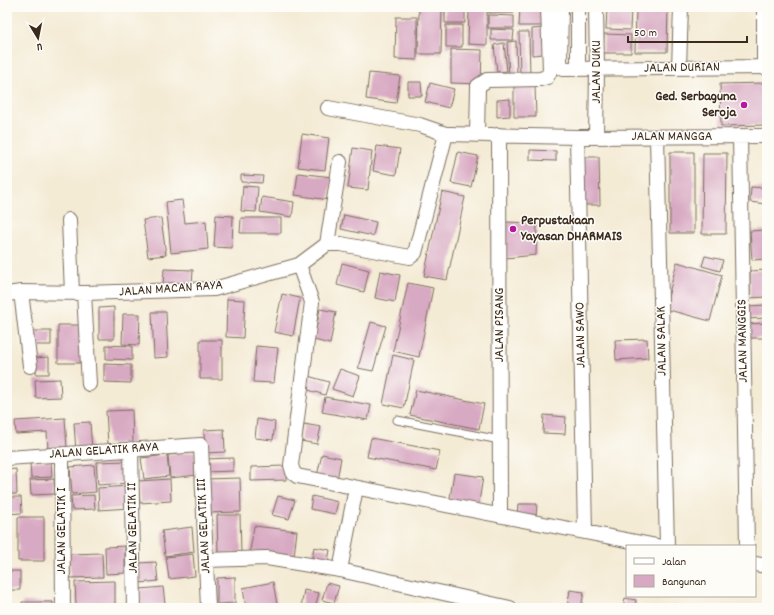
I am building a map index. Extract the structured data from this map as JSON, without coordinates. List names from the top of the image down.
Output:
{
  "streets": {
    "street": [
      "JALAN DURIAN",
      "JALAN DUKU",
      "JALAN MANGGA",
      "JALAN MACAN RAYA",
      "JALAN PISANG",
      "JALAN SAWO",
      "JALAN SALAK",
      "JALAN MANGGIS",
      "JALAN GELATIK RAYA",
      "JALAN GELATIK III",
      "JALAN GELATIK II",
      "JALAN GELATIK I"
    ]
  },
  "crossings": [
    ["JALAN DURIAN", "JALAN DUKU"],
    ["JALAN DUKU", "JALAN MANGGA"],
    ["JALAN MANGGA", "JALAN SAWO"],
    ["JALAN MANGGA", "JALAN SALAK"],
    ["JALAN MANGGA", "JALAN MANGGIS"],
    ["JALAN GELATIK RAYA", "JALAN GELATIK III"],
    ["JALAN GELATIK RAYA", "JALAN GELATIK II"],
    ["JALAN GELATIK RAYA", "JALAN GELATIK I"]
  ],
  "places": ["Ged. Serbaguna Seroja", "Perpustakaan Yayasan DHARMAIS"],
  "legend": ["Jalan", "Bangunan"],
  "scale_bar": "50 m",
  "north": "bottom"
}
